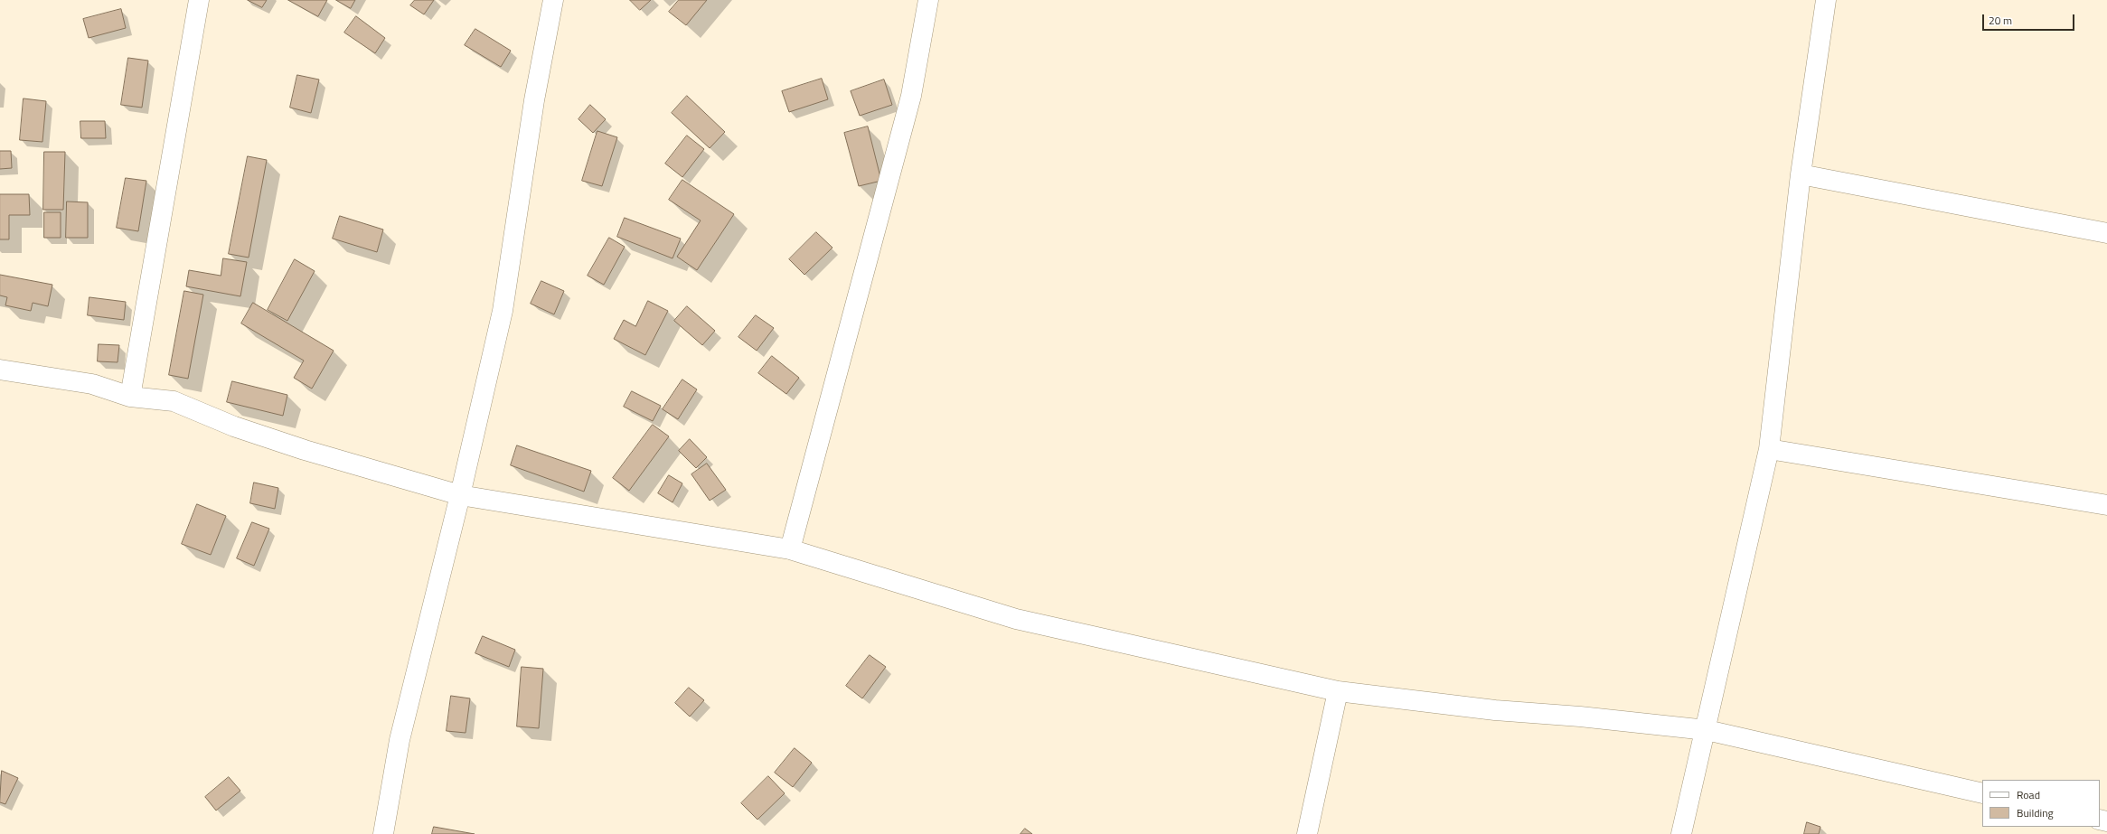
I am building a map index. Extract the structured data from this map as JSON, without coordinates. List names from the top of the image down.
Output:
{
  "legend": ["Road", "Building"],
  "scale_bar": "20 m"
}
